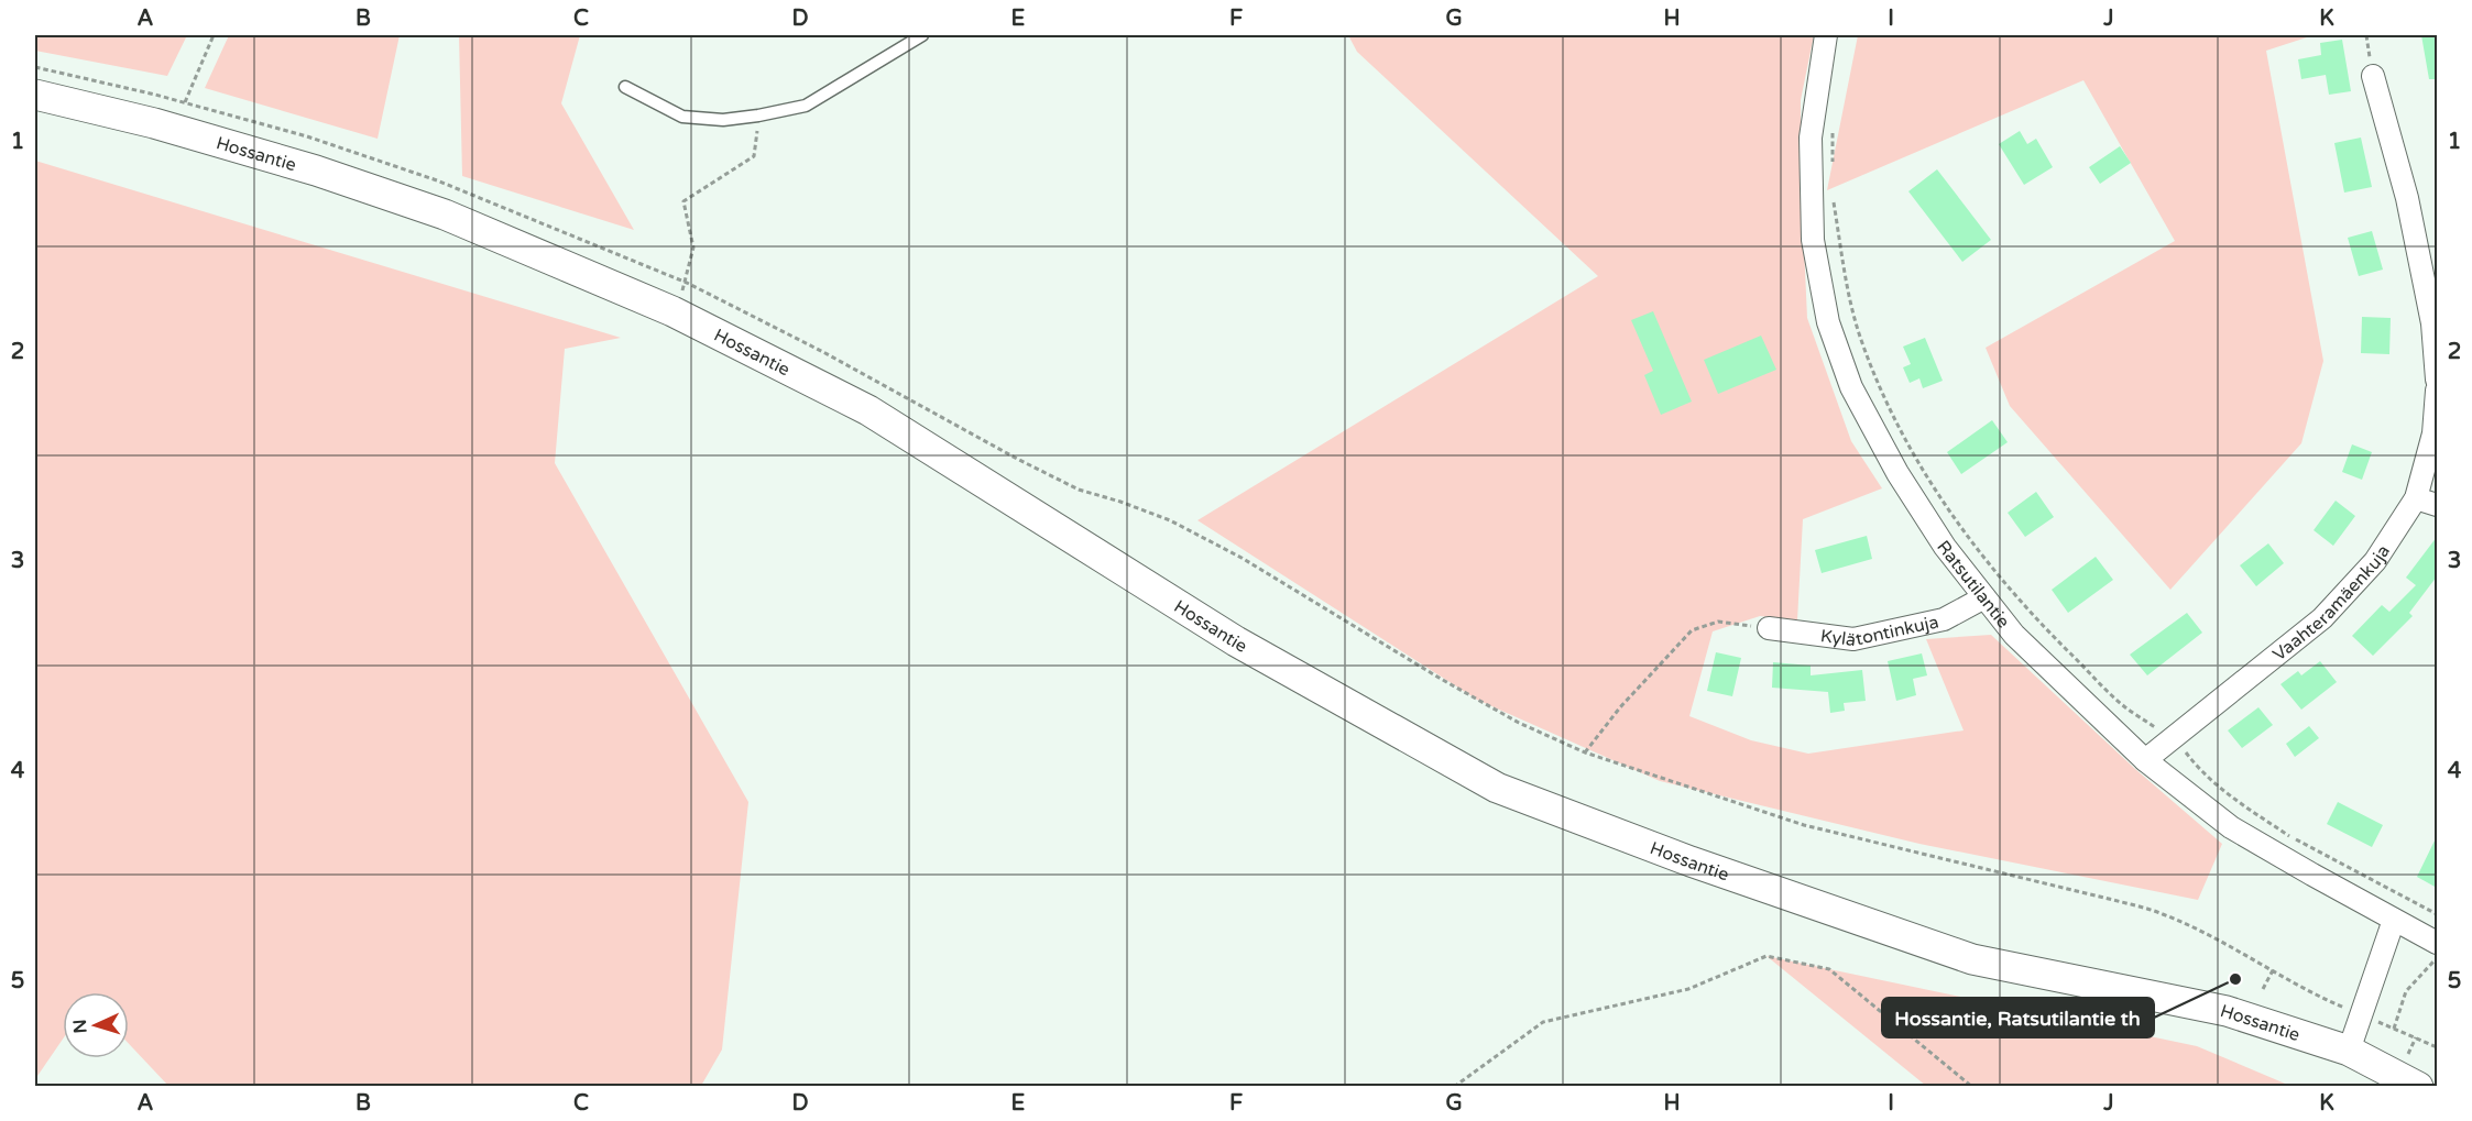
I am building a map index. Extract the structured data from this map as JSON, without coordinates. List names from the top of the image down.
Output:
{
  "streets": {
    "main road": ["Hossantie"],
    "street": ["Ratsutilantie", "Vaahteramäenkuja", "Kylätontinkuja"]
  },
  "crossings": [
    ["Ratsutilantie", "Vaahteramäenkuja"],
    ["Ratsutilantie", "Kylätontinkuja"]
  ],
  "places": ["Hossantie, Ratsutilantie th"],
  "north": "left",
  "grid": {
    "columns": [
      "A",
      "B",
      "C",
      "D",
      "E",
      "F",
      "G",
      "H",
      "I",
      "J",
      "K"
    ],
    "rows": [
      "1",
      "2",
      "3",
      "4",
      "5"
    ]
  }
}
